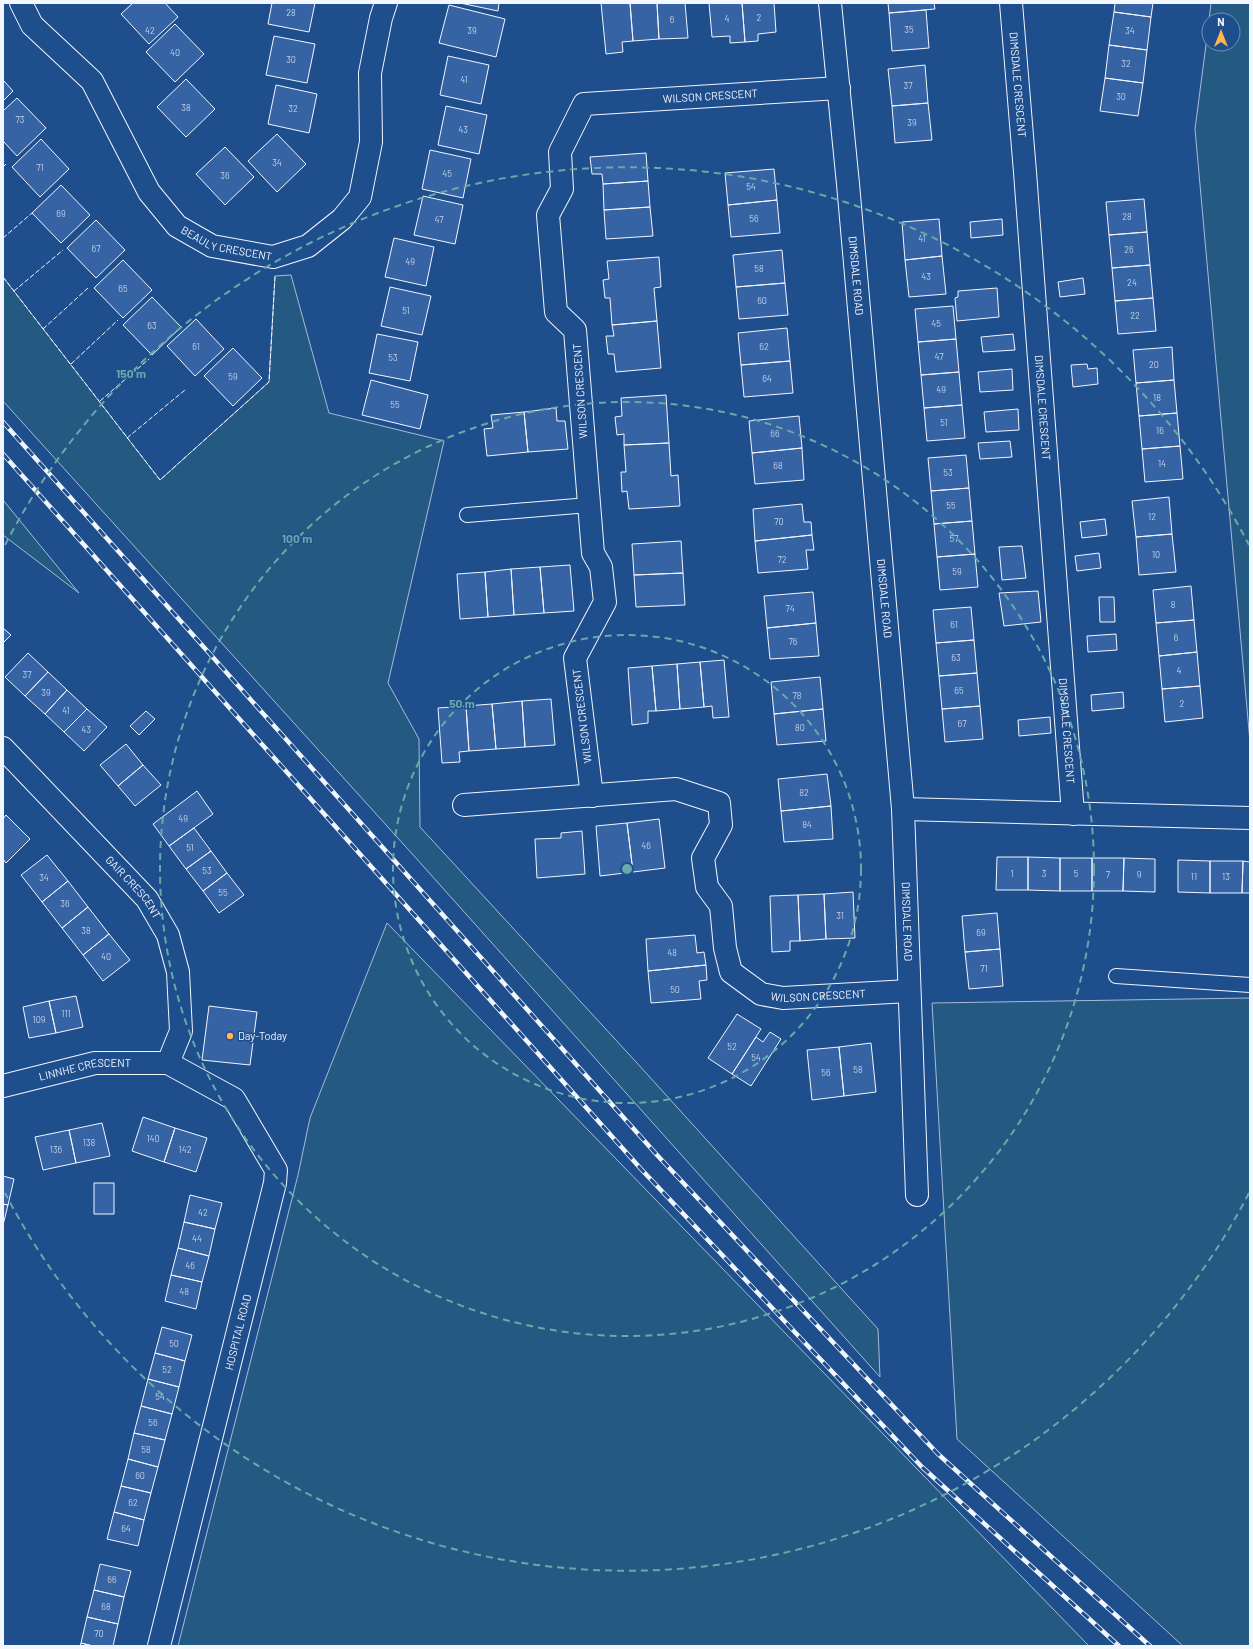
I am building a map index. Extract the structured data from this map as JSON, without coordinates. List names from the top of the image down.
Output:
{
  "streets": {
    "street": [
      "DIMSDALE CRESCENT",
      "WILSON CRESCENT",
      "BEAULY CRESCENT",
      "DIMSDALE ROAD",
      "GAIR CRESCENT",
      "LINNHE CRESCENT",
      "HOSPITAL ROAD"
    ]
  },
  "crossings": [
    ["WILSON CRESCENT", "DIMSDALE ROAD"],
    ["GAIR CRESCENT", "LINNHE CRESCENT"],
    ["GAIR CRESCENT", "HOSPITAL ROAD"],
    ["LINNHE CRESCENT", "HOSPITAL ROAD"]
  ],
  "places": ["Day-Today"],
  "house_numbers": [
    "28",
    "2",
    "4",
    "6",
    "35",
    "42",
    "39",
    "34",
    "40",
    "30",
    "32",
    "41",
    "37",
    "30",
    "38",
    "32",
    "73",
    "39",
    "43",
    "34",
    "71",
    "45",
    "36",
    "54",
    "69",
    "28",
    "56",
    "47",
    "41",
    "67",
    "26",
    "49",
    "58",
    "43",
    "24",
    "65",
    "60",
    "51",
    "22",
    "45",
    "63",
    "61",
    "62",
    "47",
    "53",
    "20",
    "59",
    "64",
    "49",
    "18",
    "55",
    "51",
    "16",
    "66",
    "14",
    "68",
    "53",
    "55",
    "12",
    "70",
    "57",
    "10",
    "72",
    "59",
    "8",
    "74",
    "61",
    "6",
    "76",
    "63",
    "4",
    "37",
    "65",
    "39",
    "78",
    "2",
    "41",
    "67",
    "80",
    "43",
    "82",
    "49",
    "84",
    "46",
    "51",
    "53",
    "1",
    "3",
    "5",
    "7",
    "9",
    "11",
    "13",
    "34",
    "55",
    "36",
    "31",
    "38",
    "69",
    "48",
    "40",
    "71",
    "50",
    "111",
    "109",
    "52",
    "54",
    "58",
    "56",
    "140",
    "138",
    "136",
    "142",
    "42",
    "44",
    "46",
    "48",
    "50",
    "52",
    "54",
    "56",
    "58",
    "60",
    "62",
    "64",
    "66",
    "68",
    "70"
  ],
  "north": "top",
  "rings": ["150 m", "100 m", "50 m"]
}
